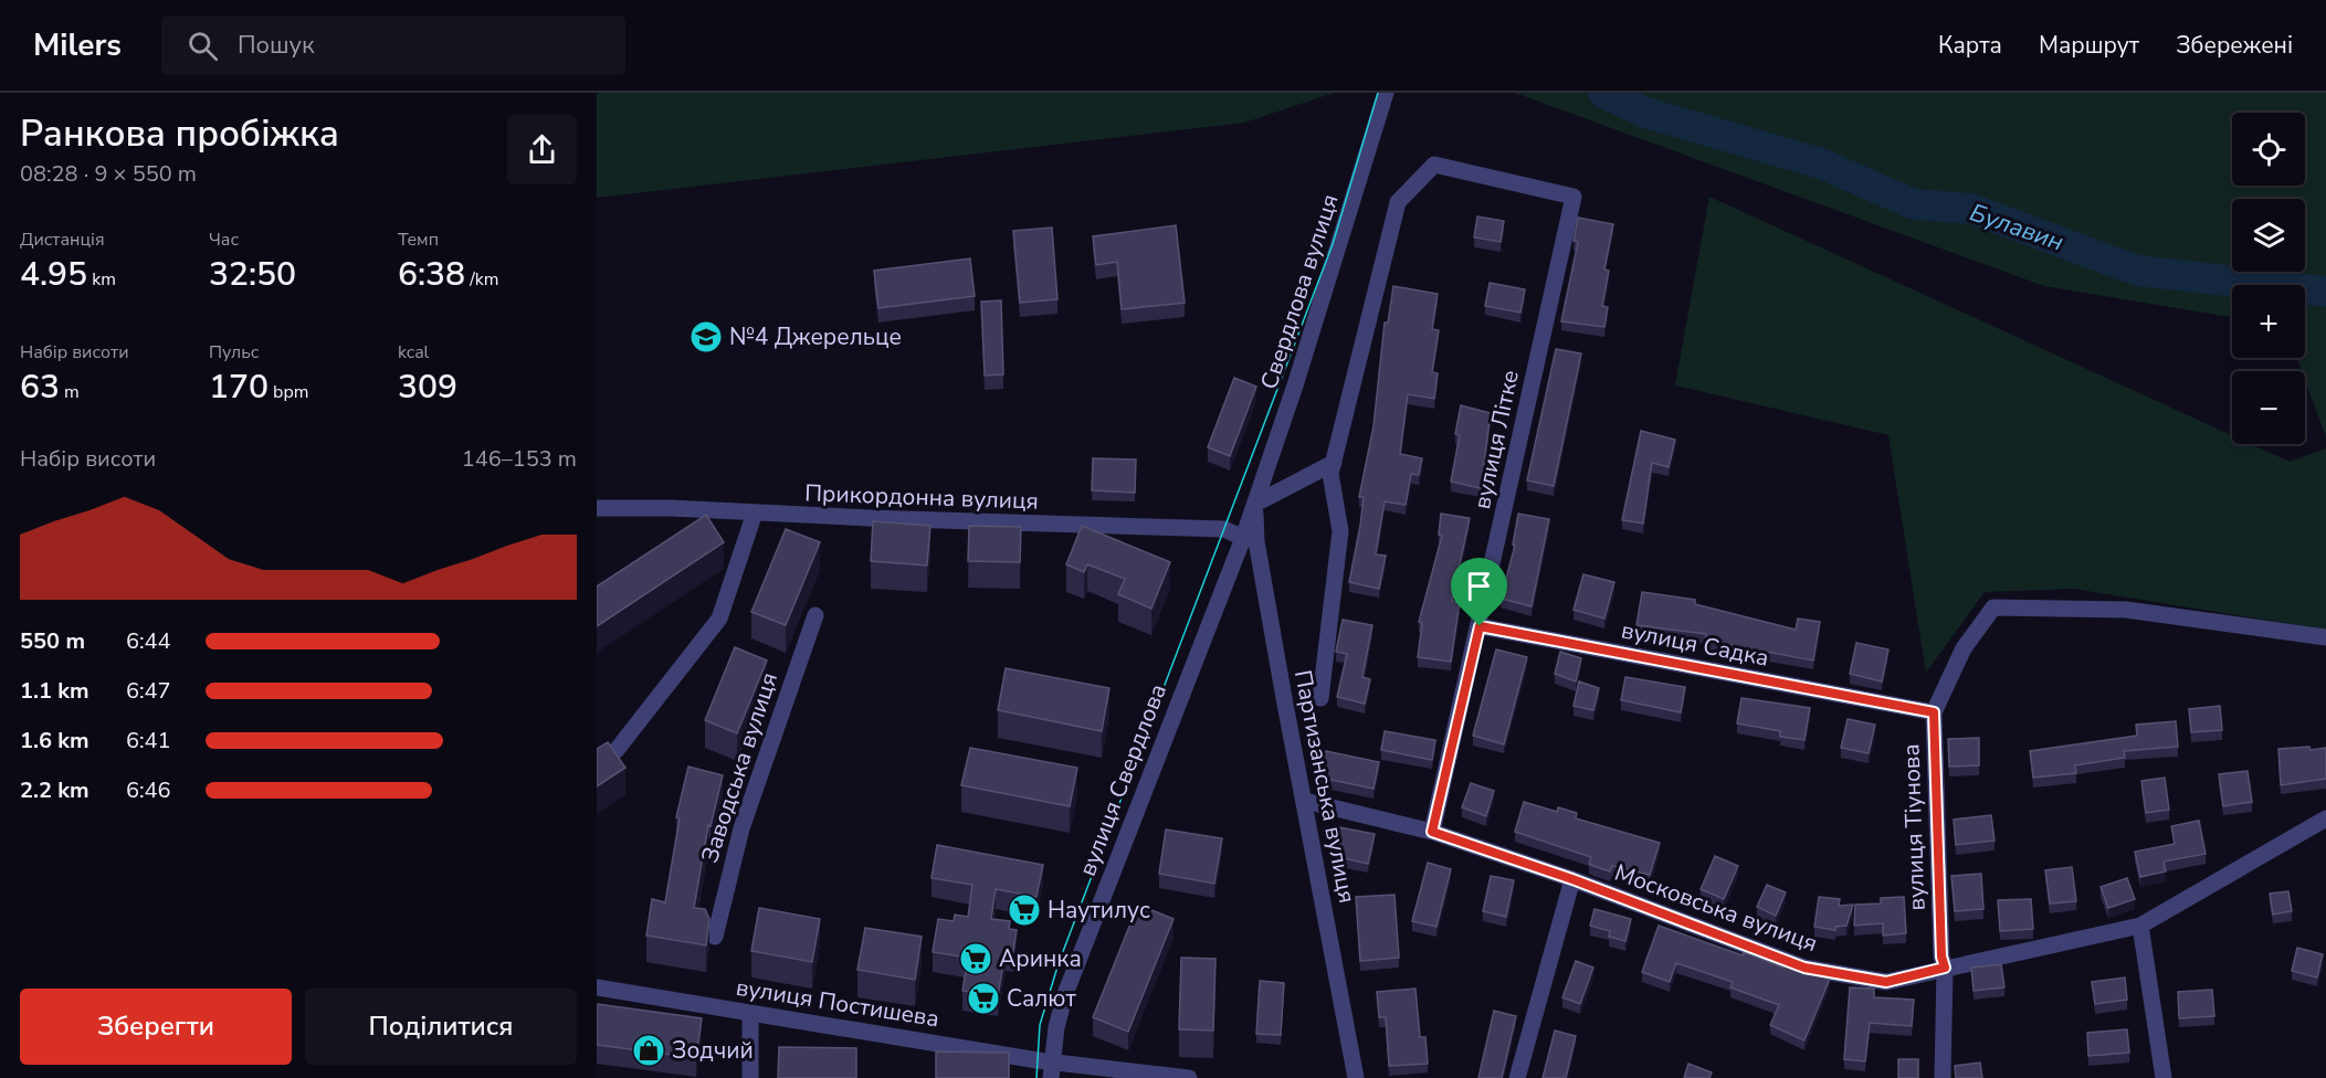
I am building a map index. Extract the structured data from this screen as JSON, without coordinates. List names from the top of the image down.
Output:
{
  "streets": {
    "street": [
      "Свердлова вулиця",
      "вулиця Літке",
      "Прикордонна вулиця",
      "вулиця Садка",
      "Заводська вулиця",
      "вулиця Свердлова",
      "Партизанська вулиця",
      "вулиця Тіунова",
      "Московська вулиця",
      "вулиця Постишева"
    ]
  },
  "crossings": [
    ["Свердлова вулиця", "вулиця Свердлова"],
    ["Свердлова вулиця", "Партизанська вулиця"],
    ["вулиця Літке", "вулиця Садка"],
    ["вулиця Літке", "Партизанська вулиця"],
    ["вулиця Літке", "Московська вулиця"],
    ["Прикордонна вулиця", "вулиця Свердлова"],
    ["вулиця Садка", "вулиця Тіунова"],
    ["вулиця Свердлова", "Партизанська вулиця"],
    ["вулиця Свердлова", "вулиця Постишева"],
    ["Партизанська вулиця", "Московська вулиця"],
    ["вулиця Тіунова", "Московська вулиця"]
  ],
  "water": ["Булавин"],
  "places": {
    "school or university": ["№4 Джерельце"],
    "supermarket": ["Наутилус", "Аринка", "Салют"],
    "shop": ["Зодчий"]
  },
  "page": {
    "header": "Milers",
    "search": "Пошук",
    "nav": ["Карта", "Маршрут", "Збережені"],
    "heading": ["Ранкова пробіжка", "08:28 · 9 × 550 m"],
    "map_buttons": ["+", "−"],
    "stats": [
      ["Дистанція", "4.95 km"],
      ["Час", "32:50"],
      ["Темп", "6:38 /km"],
      ["Набір висоти", "63 m"],
      ["Пульс", "170 bpm"],
      ["kcal", "309"]
    ],
    "chart": ["Набір висоти", "146–153 m"],
    "list": [
      {
        "name": "550 m",
        "note": "6:44"
      },
      {
        "name": "1.1 km",
        "note": "6:47"
      },
      {
        "name": "1.6 km",
        "note": "6:41"
      },
      {
        "name": "2.2 km",
        "note": "6:46"
      }
    ],
    "buttons": ["Зберегти", "Поділитися"]
  }
}
